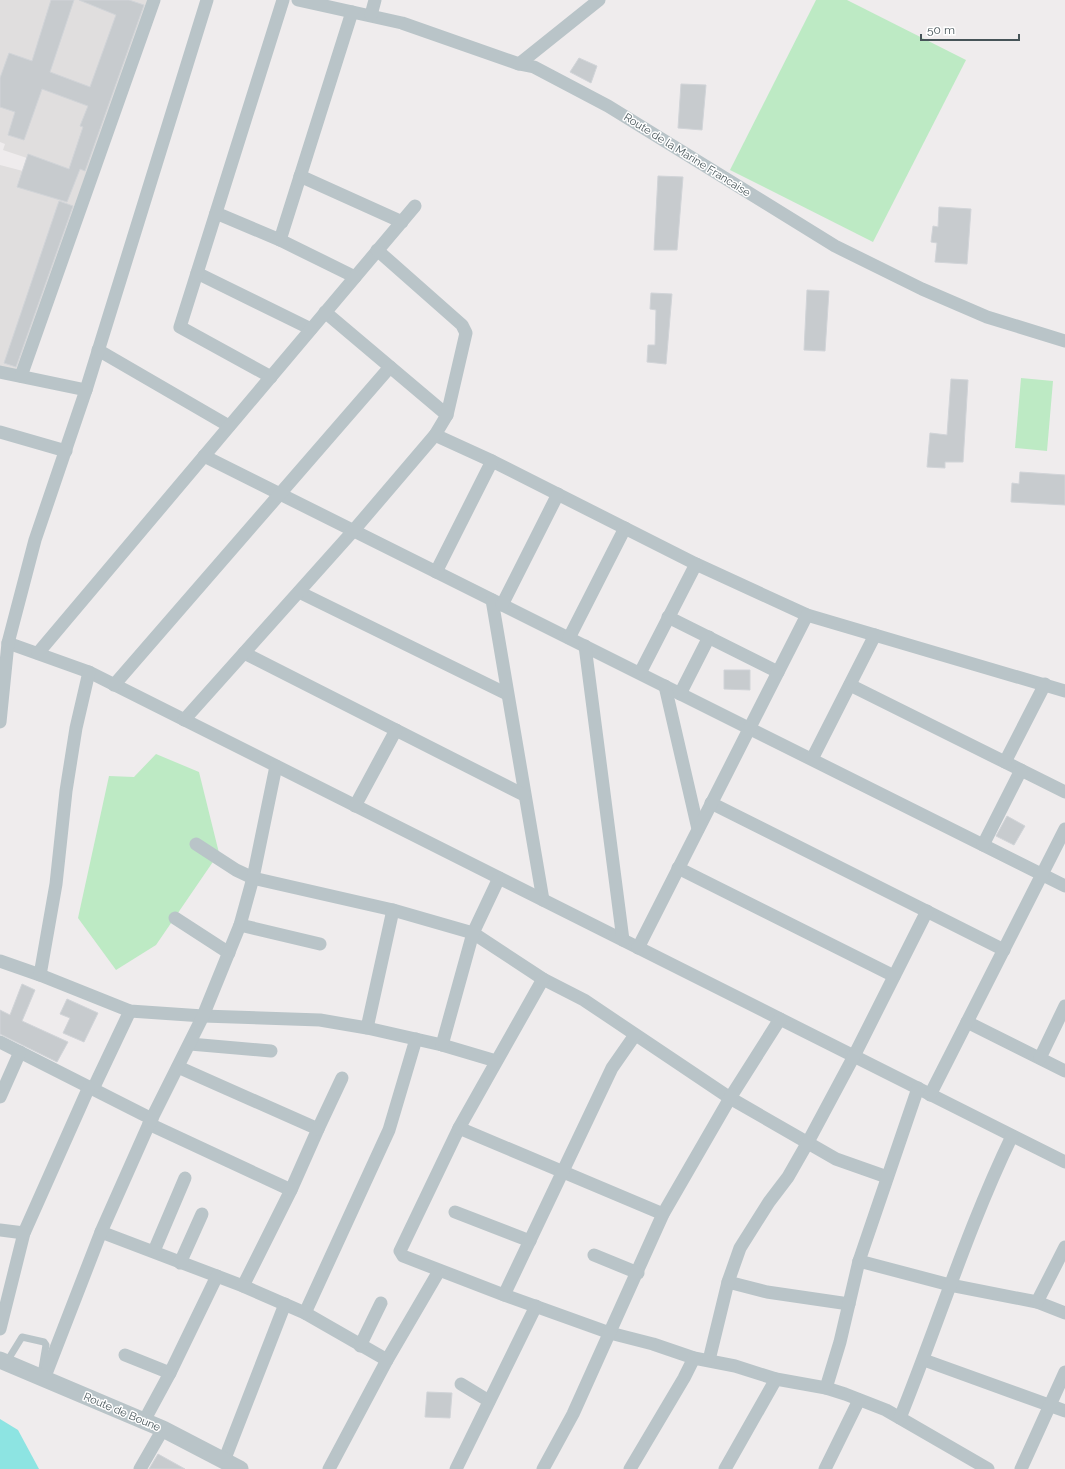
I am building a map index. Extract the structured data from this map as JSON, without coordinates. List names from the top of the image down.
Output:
{
  "streets": {
    "street": ["Route de la Marine Francaise", "Route de Boune"]
  },
  "scale_bar": "50 m"
}
